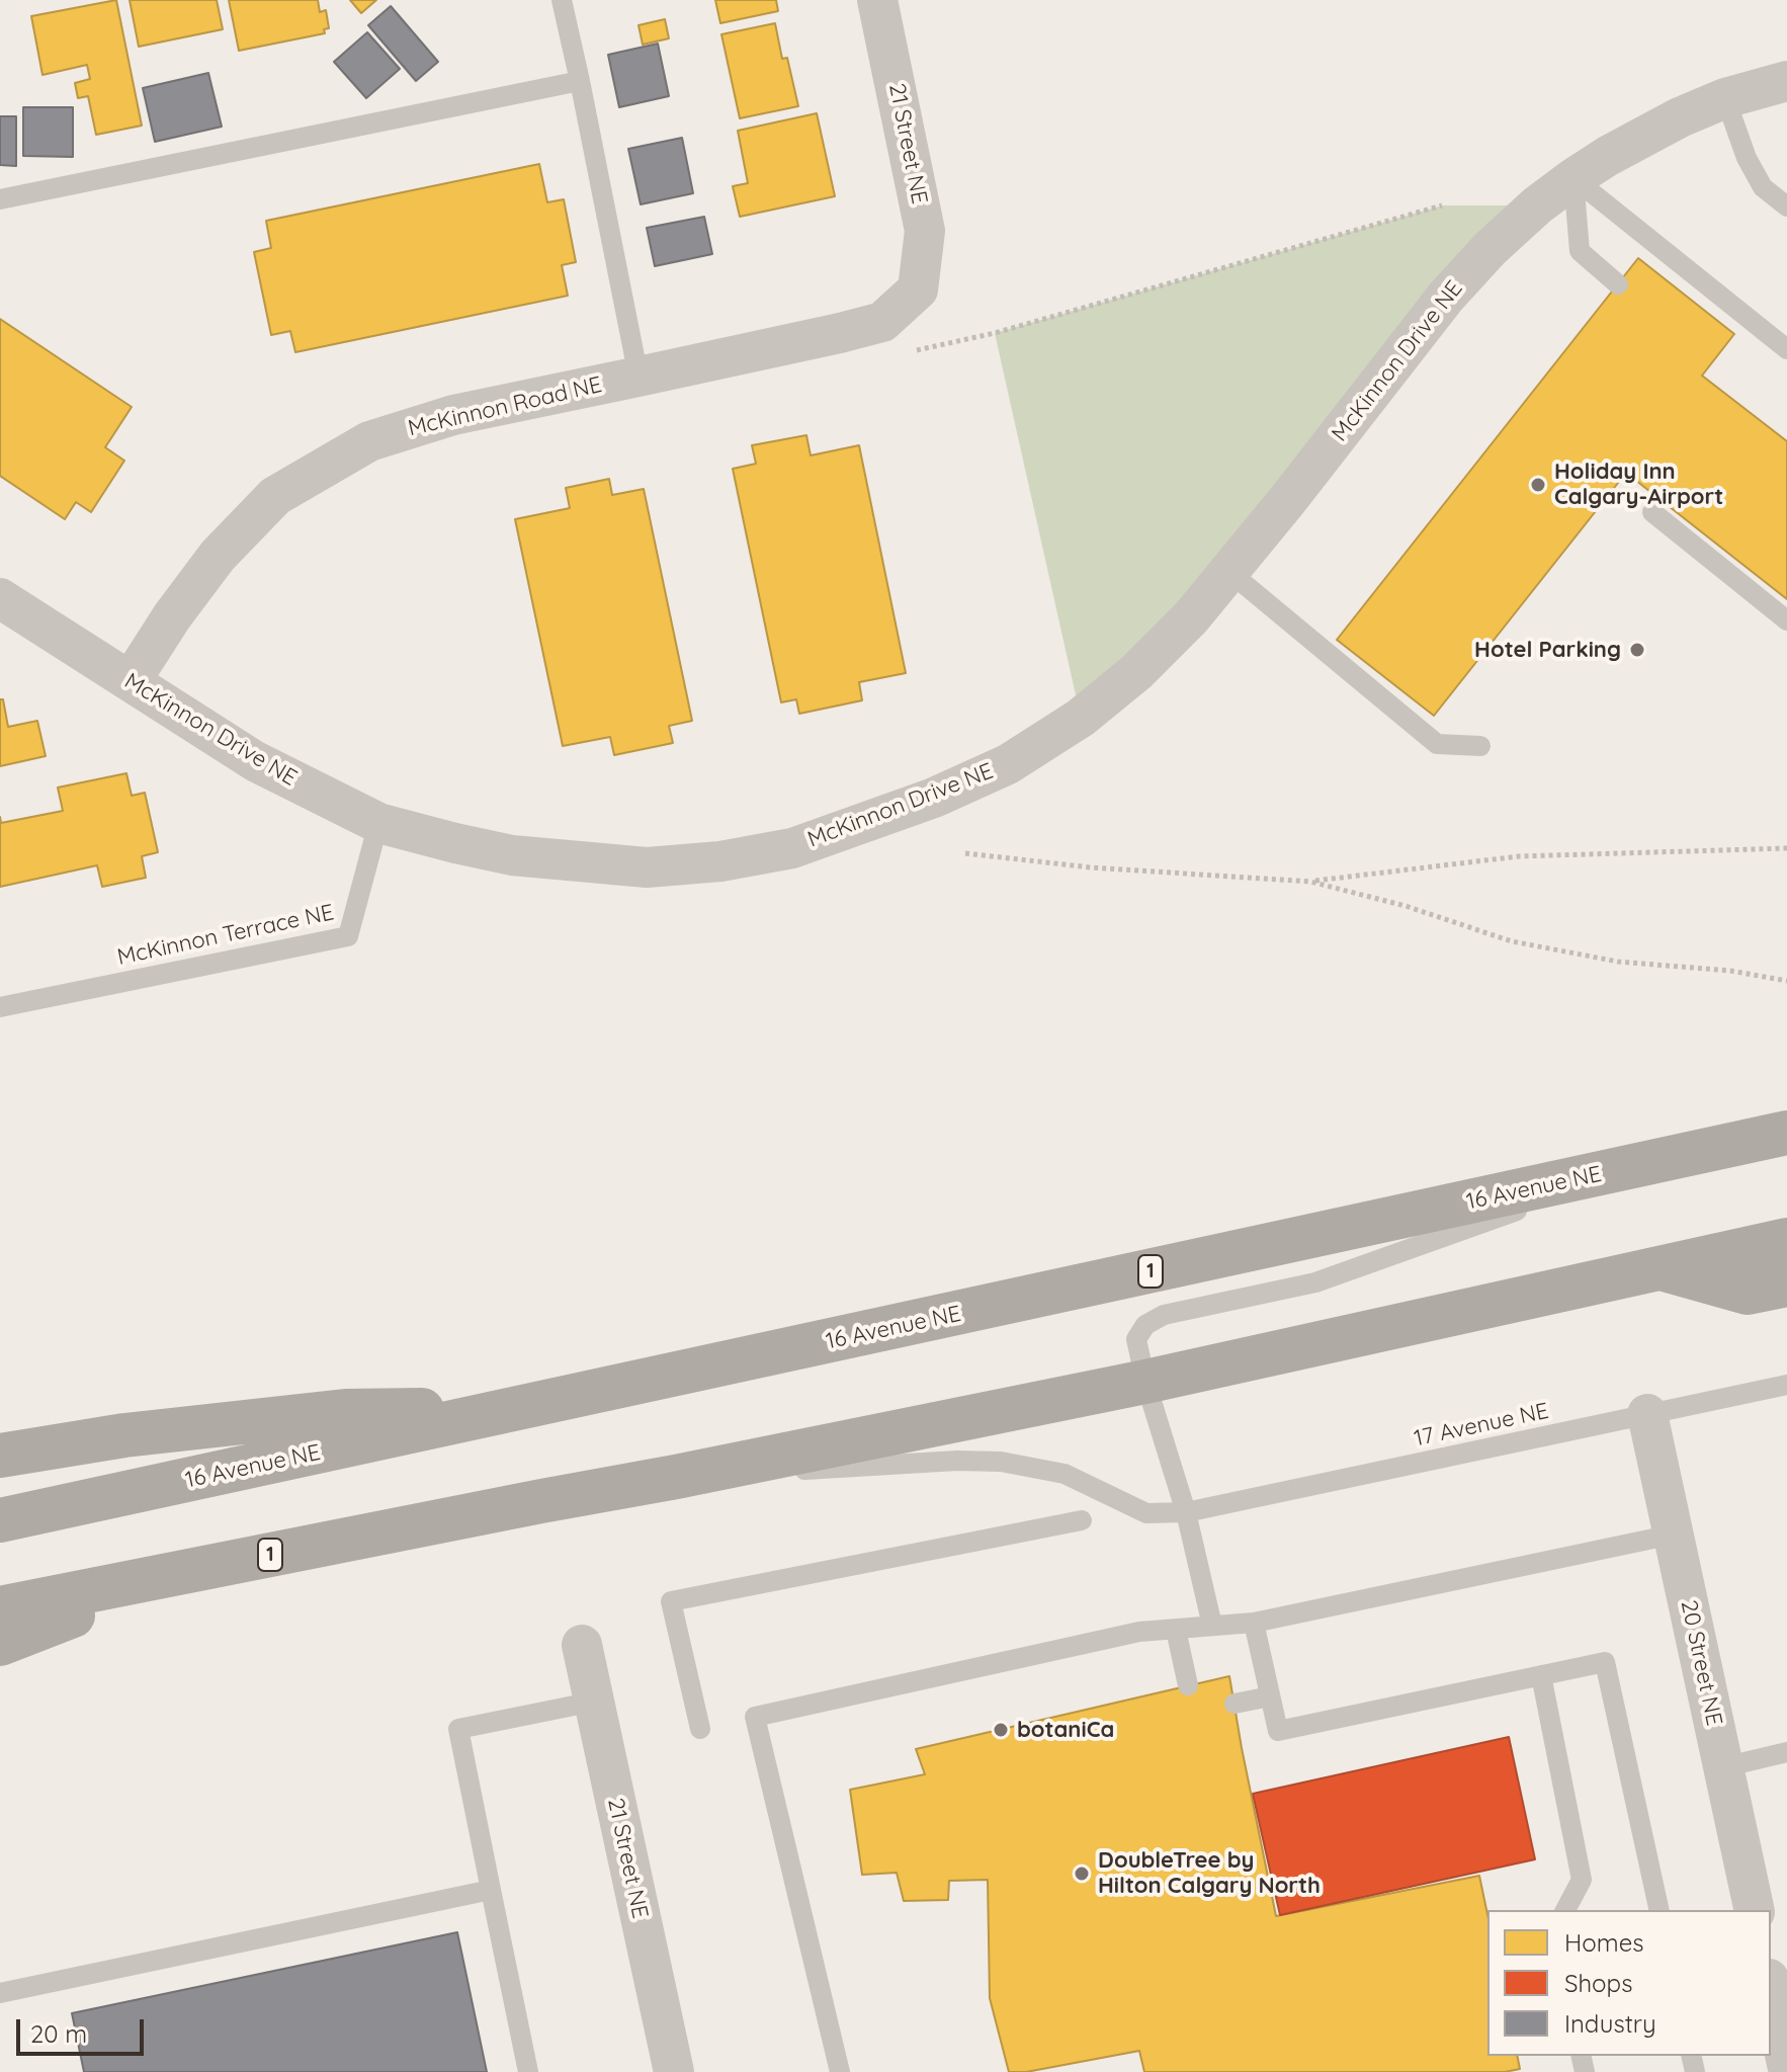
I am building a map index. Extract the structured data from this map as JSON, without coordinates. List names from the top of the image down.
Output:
{
  "streets": {
    "highway": ["16 Avenue NE", "1"],
    "street": [
      "21 Street NE",
      "McKinnon Drive NE",
      "McKinnon Road NE",
      "20 Street NE"
    ],
    "lane": ["McKinnon Terrace NE", "17 Avenue NE"]
  },
  "crossings": [
    ["21 Street NE", "McKinnon Road NE"],
    ["McKinnon Drive NE", "McKinnon Road NE"],
    ["McKinnon Drive NE", "McKinnon Terrace NE"],
    ["1", "17 Avenue NE"],
    ["17 Avenue NE", "20 Street NE"]
  ],
  "places": [
    "Holiday Inn Calgary-Airport",
    "Hotel Parking",
    "botaniCa",
    "DoubleTree by Hilton Calgary North"
  ],
  "legend": ["Homes", "Shops", "Industry"],
  "scale_bar": "20 m"
}
